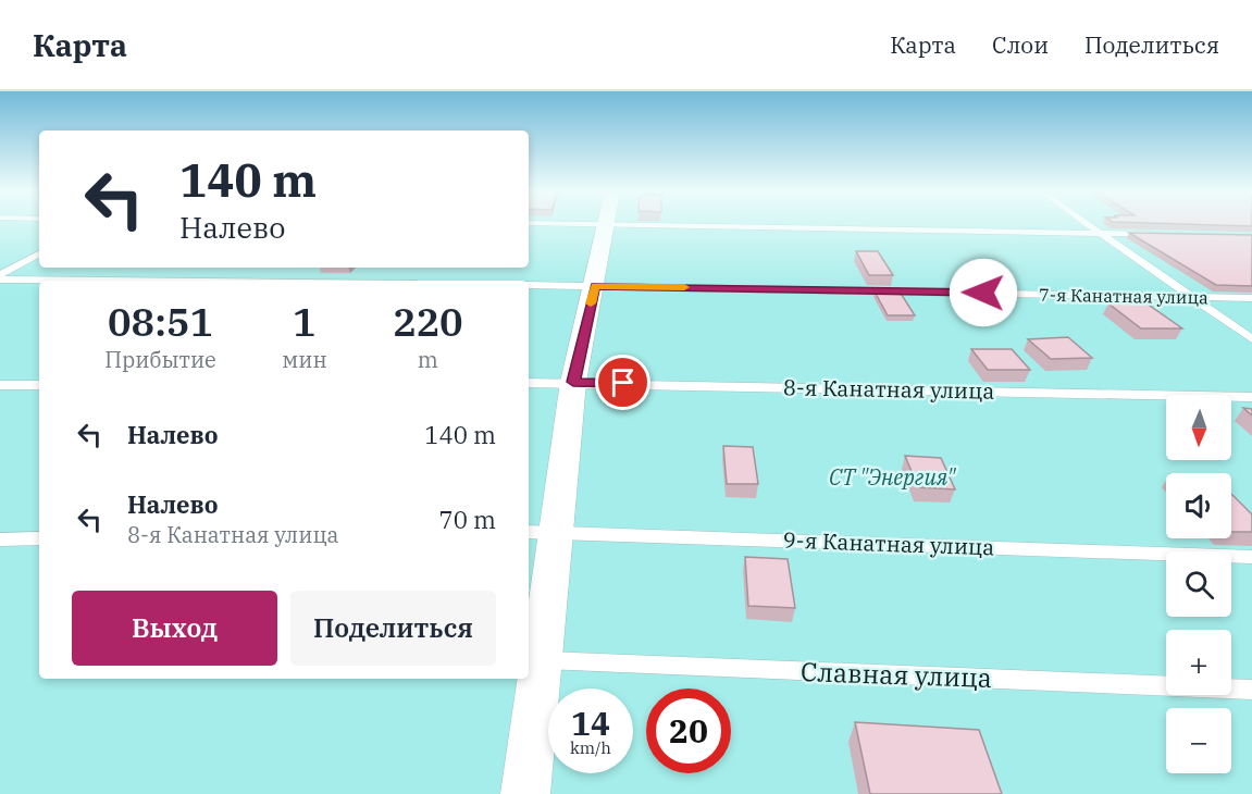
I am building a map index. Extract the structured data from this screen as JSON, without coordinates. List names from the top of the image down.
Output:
{
  "streets": {
    "lane": [
      "7-я Канатная улица",
      "8-я Канатная улица",
      "9-я Канатная улица",
      "Славная улица"
    ]
  },
  "parks": ["СТ \"Энергия\""],
  "north": "bottom",
  "page": {
    "header": "Карта",
    "nav": ["Карта", "Слои", "Поделиться"],
    "turn": ["140 m", "Налево"],
    "eta": [
      "08:51",
      "Прибытие",
      "1",
      "мин",
      "220",
      "m"
    ],
    "list": [
      {
        "name": "Налево",
        "value": "140 m"
      },
      {
        "name": "Налево",
        "note": "8-я Канатная улица",
        "value": "70 m"
      }
    ],
    "map_buttons": ["+", "−"],
    "buttons": ["Выход", "Поделиться"],
    "speed": "14 km/h",
    "limit": "20"
  }
}
